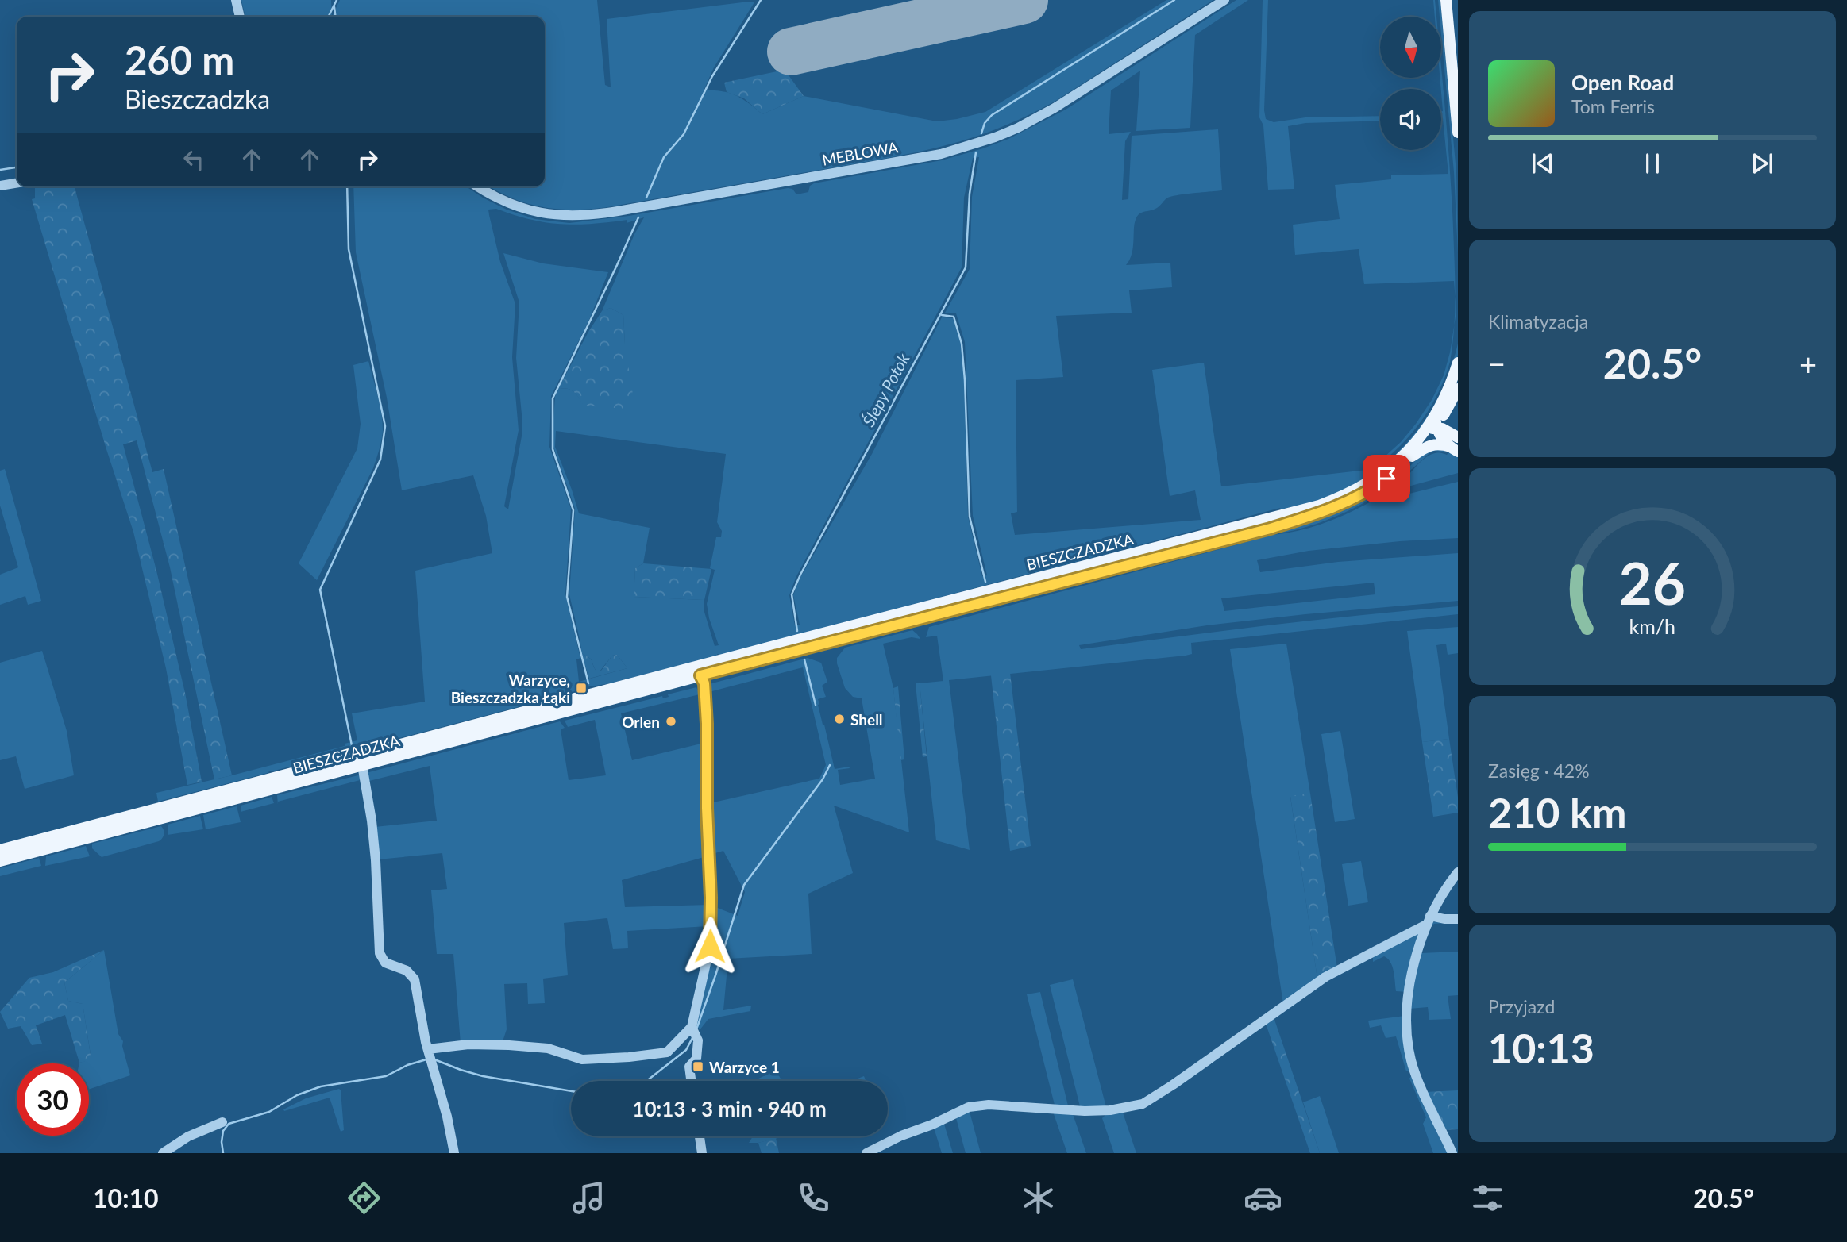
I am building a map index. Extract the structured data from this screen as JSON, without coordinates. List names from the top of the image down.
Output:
{
  "streets": {
    "main road": ["BIESZCZADZKA"],
    "street": ["MEBLOWA"]
  },
  "water": ["Ślepy Potok"],
  "places": {
    "transit": ["Warzyce, Bieszczadzka Łąki", "Warzyce 1"],
    "other": ["Shell", "Orlen"]
  },
  "north": "bottom",
  "page": {
    "turn": ["260 m", "Bieszczadzka"],
    "song": ["Open Road", "Tom Ferris"],
    "tile": [
      "Klimatyzacja",
      ["Zasięg · 42%", "210 km"],
      ["Przyjazd", "10:13"]
    ],
    "heat": ["−", "20.5°", "+"],
    "limit": "30",
    "trip": "10:13 · 3 min · 940 m",
    "tabs": ["10:10", "20.5°"],
    "gauge": ["26", "km/h"]
  }
}
